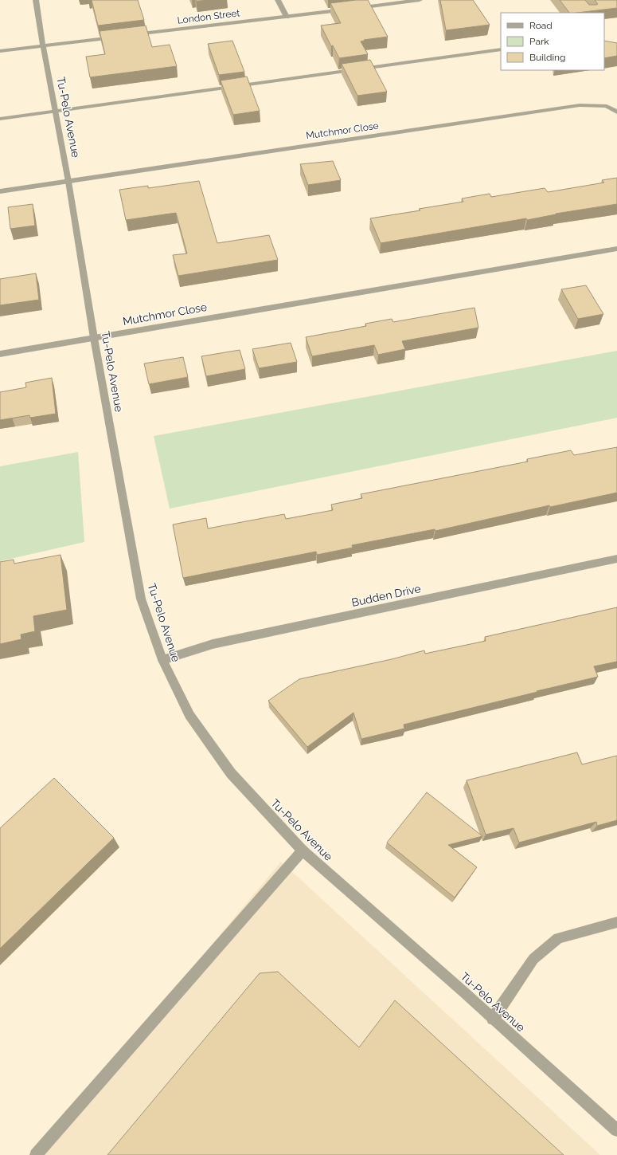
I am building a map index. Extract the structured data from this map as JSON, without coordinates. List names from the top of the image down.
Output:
{
  "streets": {
    "street": [
      "London Street",
      "Tu-Pelo Avenue",
      "Mutchmor Close",
      "Budden Drive"
    ]
  },
  "crossings": [
    ["Tu-Pelo Avenue", "Mutchmor Close"],
    ["Tu-Pelo Avenue", "Budden Drive"]
  ],
  "legend": ["Road", "Park", "Building"]
}
